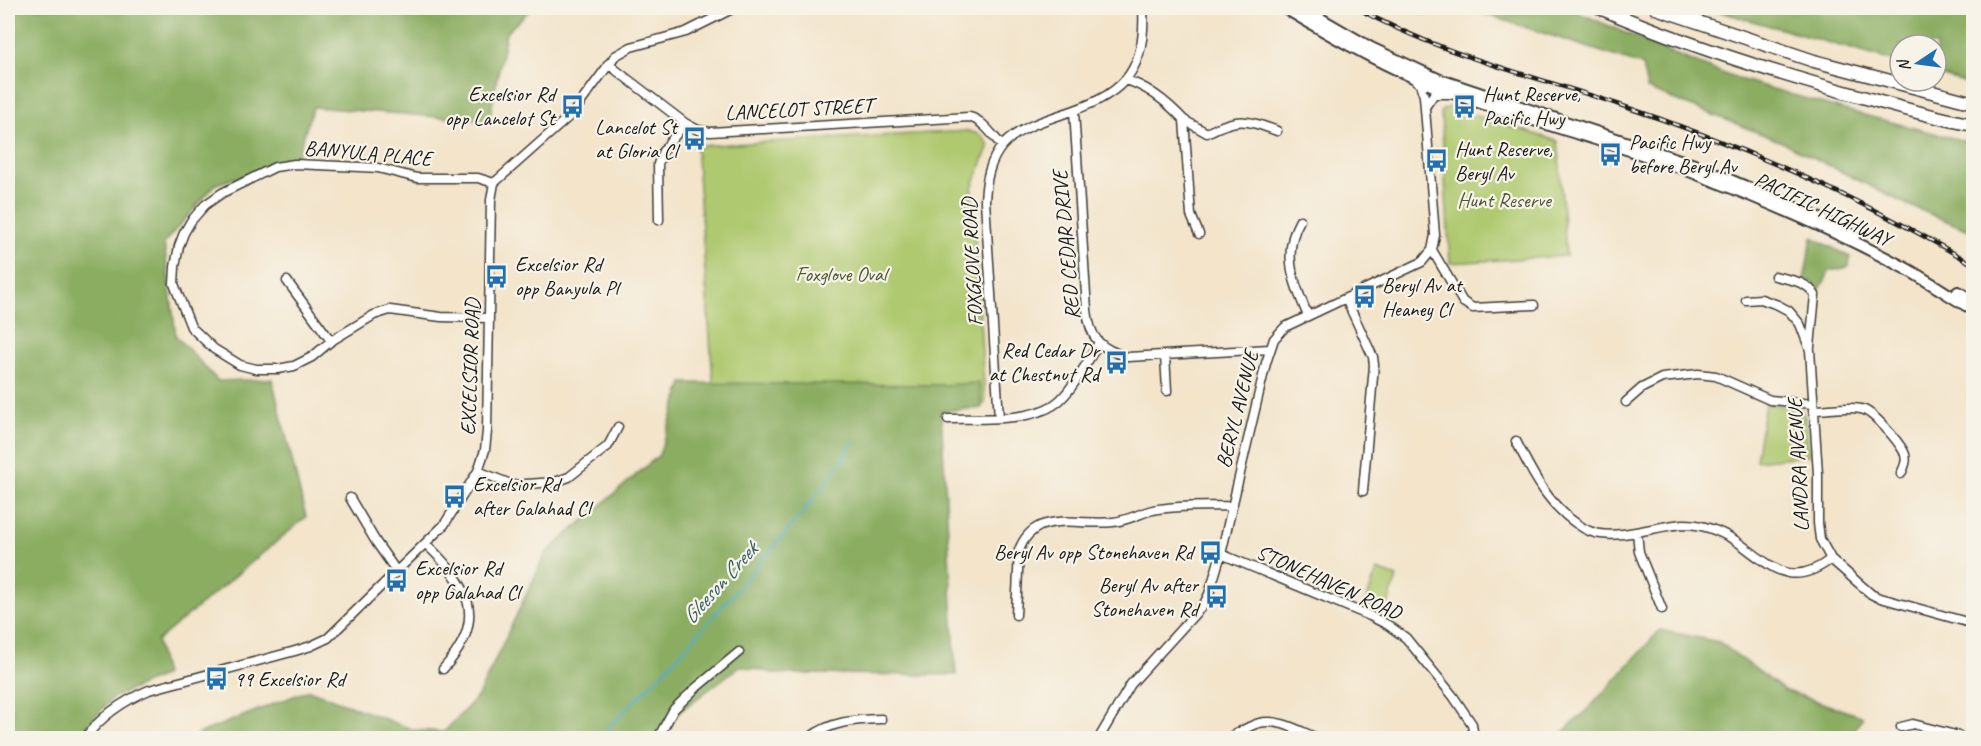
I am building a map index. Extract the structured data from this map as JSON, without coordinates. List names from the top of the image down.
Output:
{
  "streets": {
    "main road": ["PACIFIC HIGHWAY"],
    "street": [
      "LANCELOT STREET",
      "BANYULA PLACE",
      "RED CEDAR DRIVE",
      "FOXGLOVE ROAD",
      "EXCELSIOR ROAD",
      "BERYL AVENUE",
      "LANDRA AVENUE",
      "STONEHAVEN ROAD"
    ]
  },
  "crossings": [
    ["LANCELOT STREET", "FOXGLOVE ROAD"],
    ["BANYULA PLACE", "EXCELSIOR ROAD"],
    ["RED CEDAR DRIVE", "FOXGLOVE ROAD"],
    ["RED CEDAR DRIVE", "BERYL AVENUE"],
    ["BERYL AVENUE", "STONEHAVEN ROAD"]
  ],
  "water": ["Gleeson Creek"],
  "parks": ["Hunt Reserve", "Foxglove Oval"],
  "places": {
    "bus stop": [
      "Excelsior Rd opp Lancelot St",
      "Hunt Reserve, Pacific Hwy",
      "Lancelot St at Gloria Cl",
      "Pacific Hwy before Beryl Av",
      "Hunt Reserve, Beryl Av",
      "Excelsior Rd opp Banyula Pl",
      "Beryl Av at Heaney Cl",
      "Red Cedar Dr at Chestnut Rd",
      "Excelsior Rd after Galahad Cl",
      "Beryl Av opp Stonehaven Rd",
      "Excelsior Rd opp Galahad Cl",
      "Beryl Av after Stonehaven Rd",
      "99 Excelsior Rd"
    ]
  },
  "north": "left"
}
